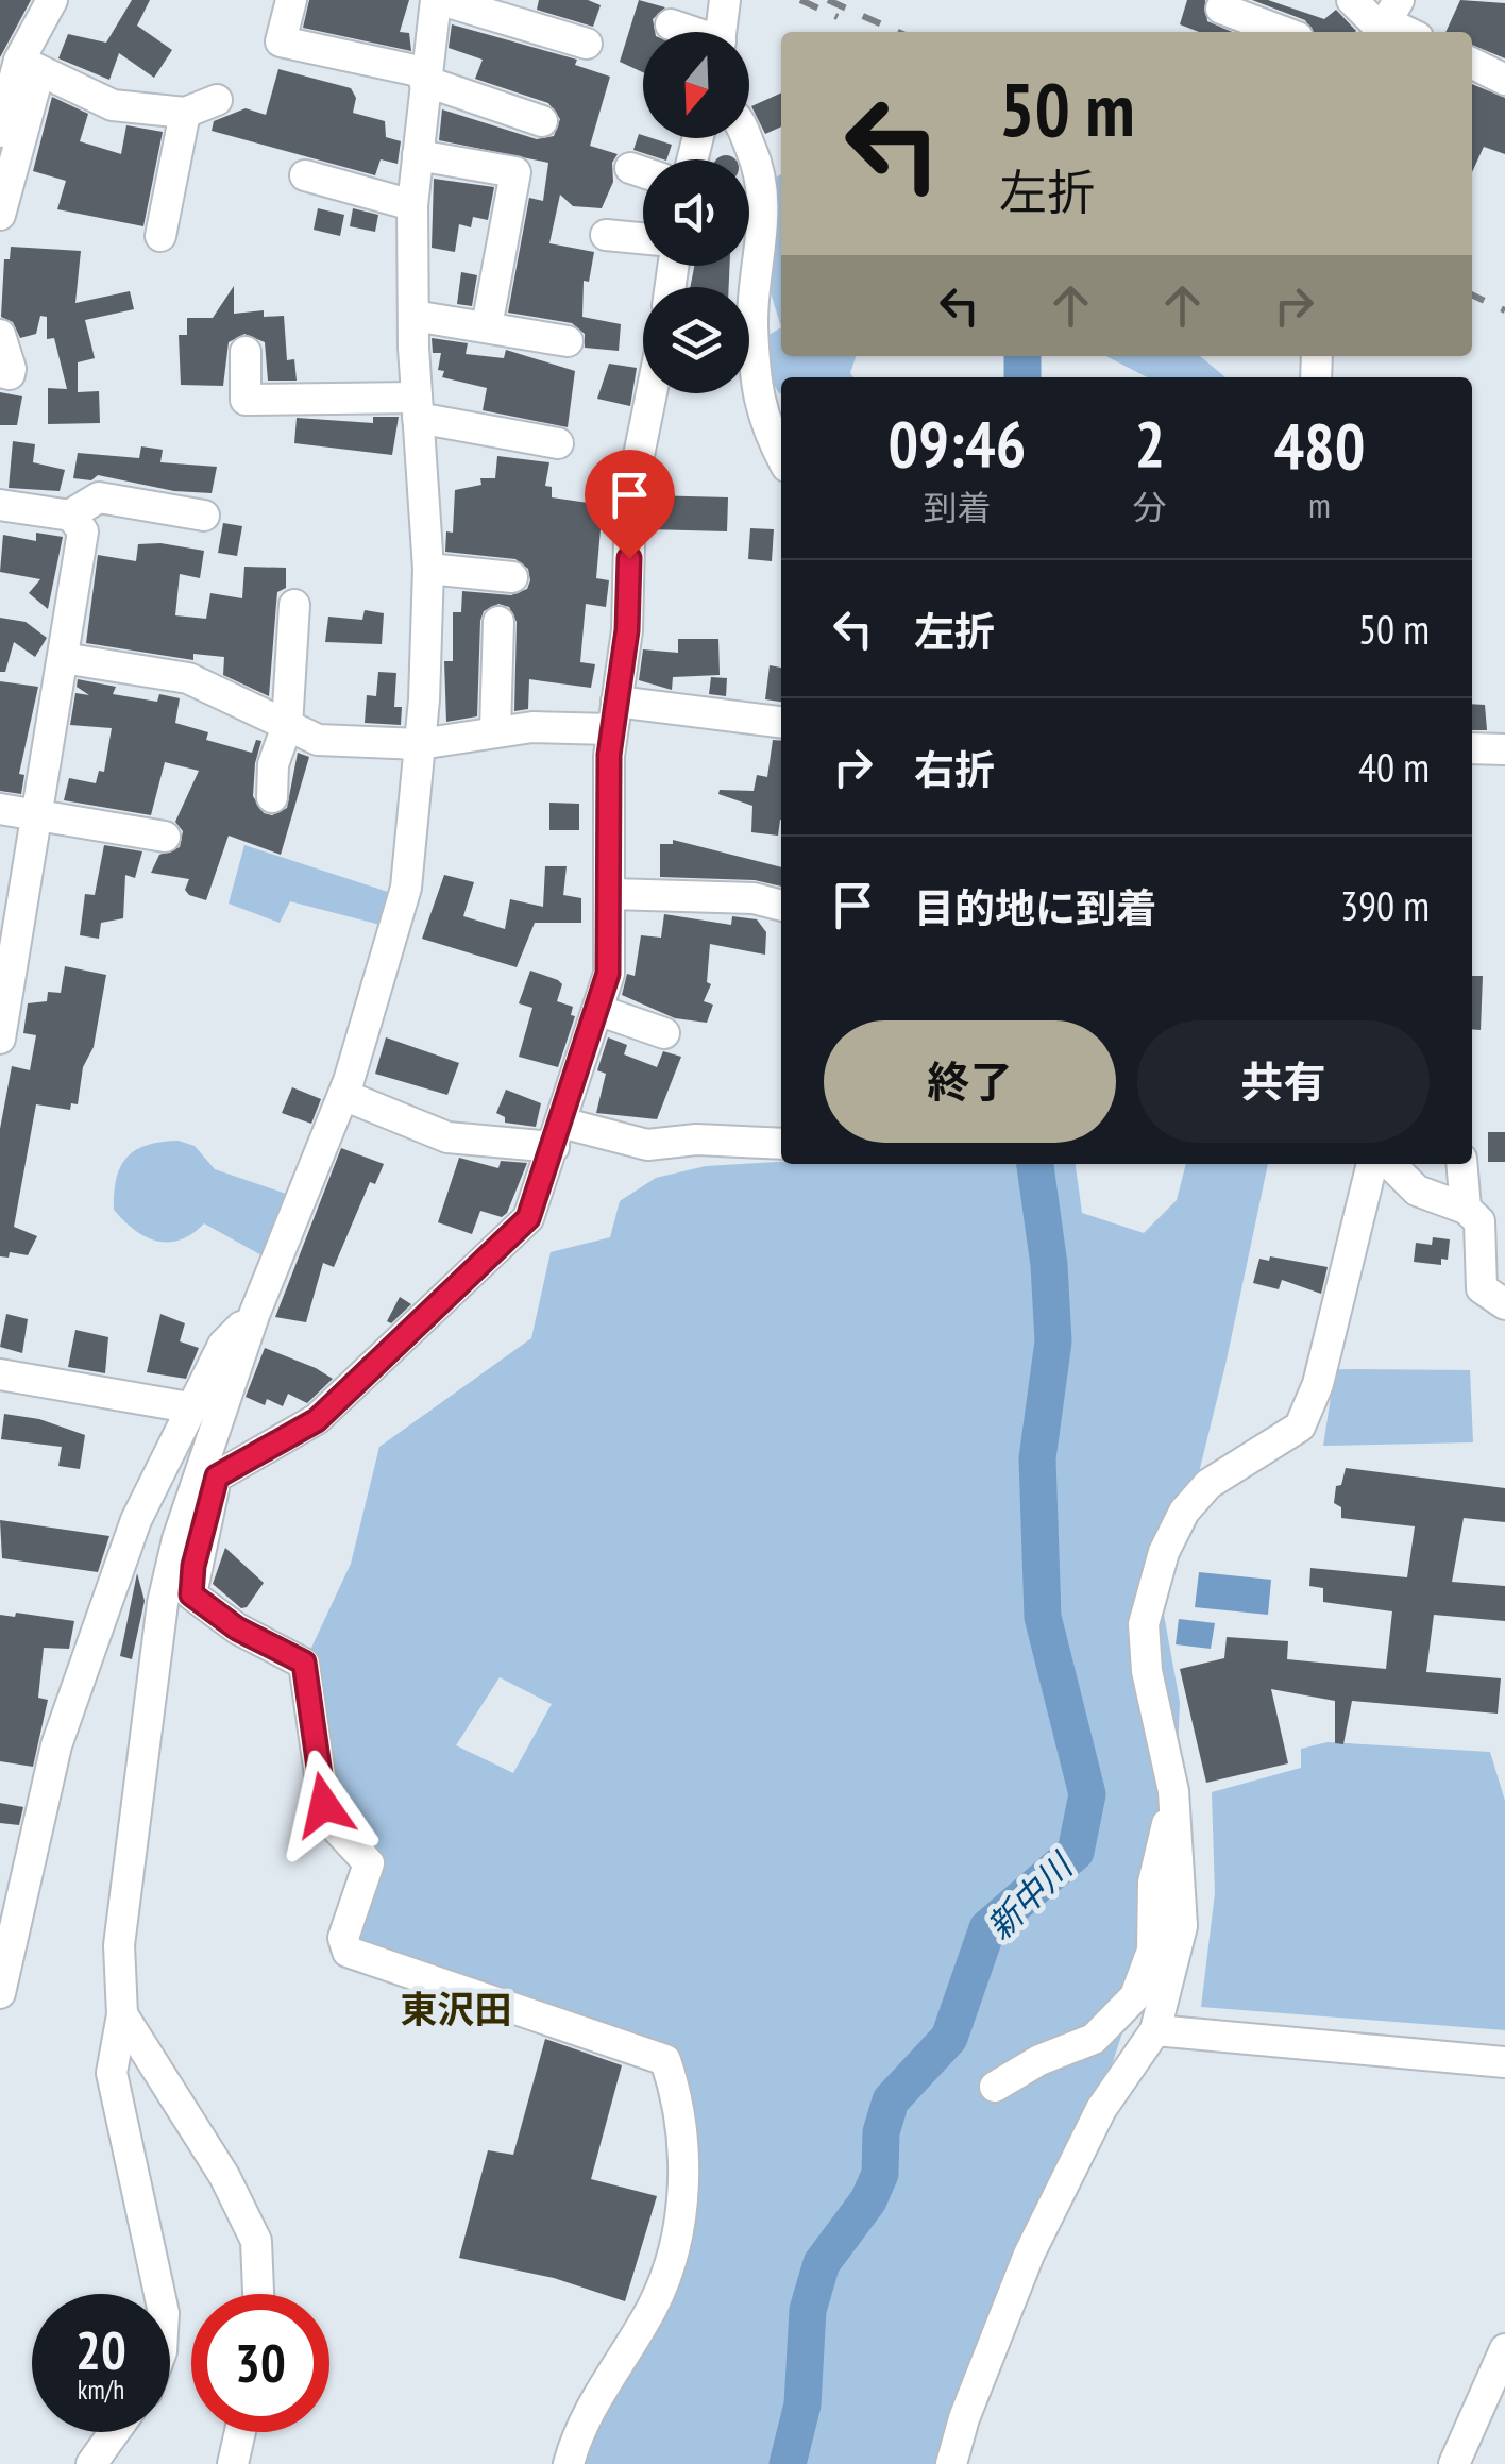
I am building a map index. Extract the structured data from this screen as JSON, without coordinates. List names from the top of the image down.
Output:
{
  "districts": ["東沢田"],
  "water": ["新中川"],
  "north": "bottom",
  "page": {
    "turn": ["50 m", "左折"],
    "eta": [
      "09:46",
      "到着",
      "2",
      "分",
      "480",
      "m"
    ],
    "list": [
      {
        "name": "左折",
        "value": "50 m"
      },
      {
        "name": "右折",
        "value": "40 m"
      },
      {
        "name": "目的地に到着",
        "value": "390 m"
      }
    ],
    "buttons": ["終了", "共有"],
    "speed": "20 km/h",
    "limit": "30"
  }
}
